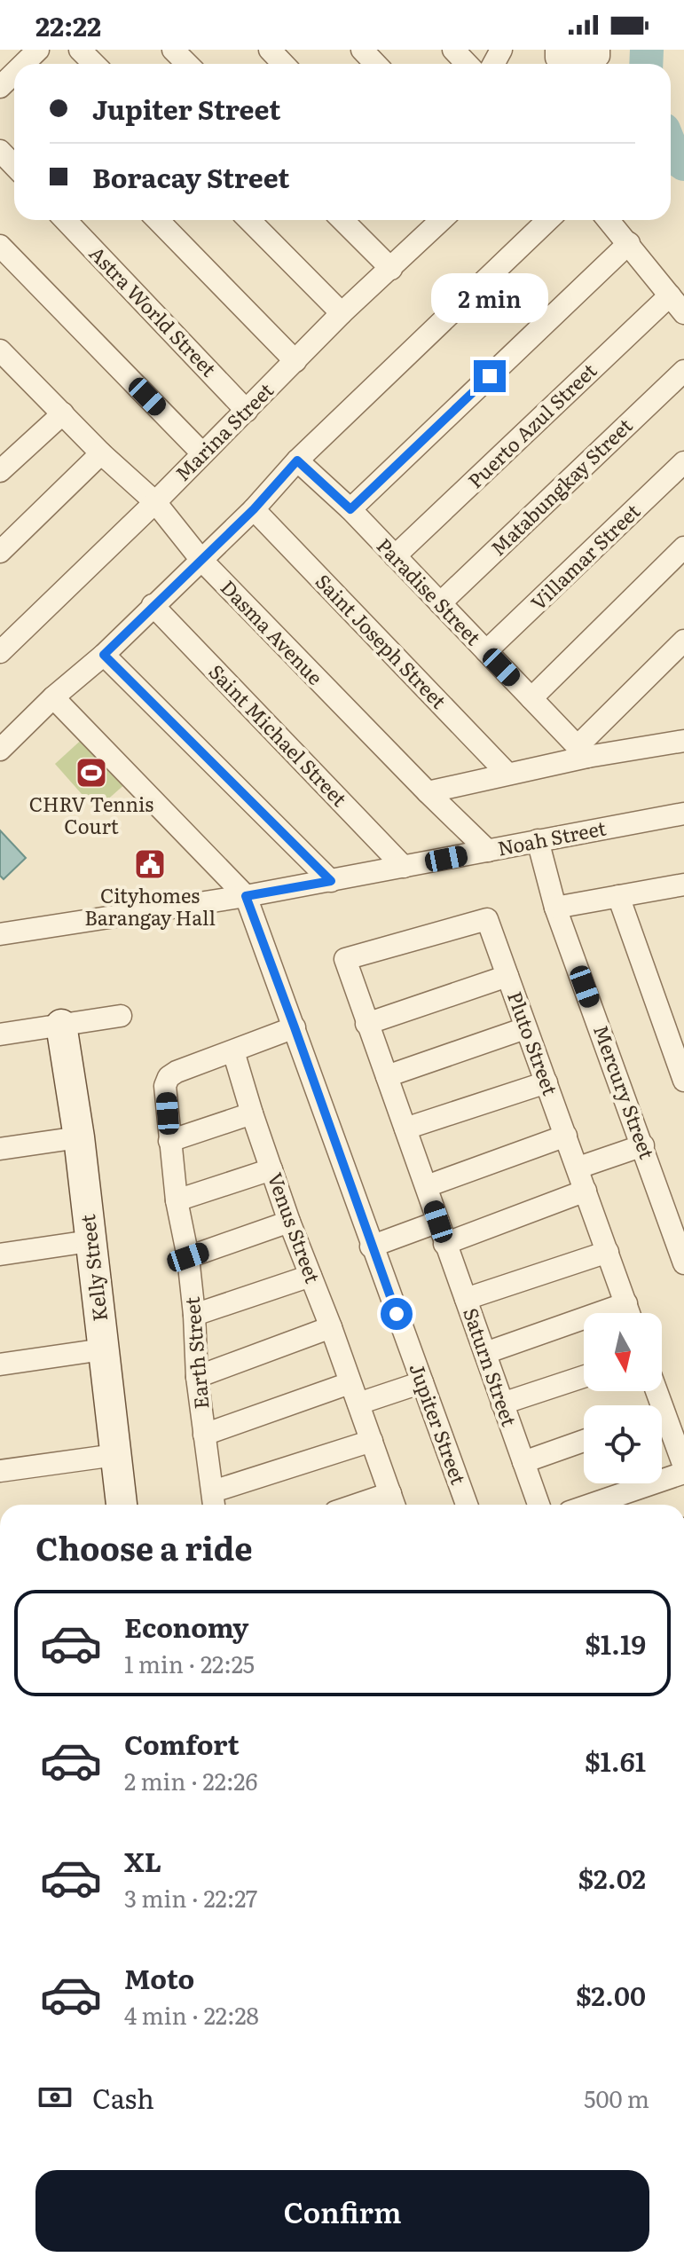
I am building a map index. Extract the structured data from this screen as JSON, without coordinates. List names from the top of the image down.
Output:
{
  "streets": {
    "street": [
      "Astra World Street",
      "Puerto Azul Street",
      "Marina Street",
      "Matabungkay Street",
      "Villamar Street",
      "Paradise Street",
      "Dasma Avenue",
      "Saint Joseph Street",
      "Saint Michael Street",
      "Noah Street",
      "Pluto Street",
      "Mercury Street",
      "Venus Street",
      "Kelly Street",
      "Earth Street",
      "Saturn Street",
      "Jupiter Street"
    ]
  },
  "crossings": [
    ["Astra World Street", "Marina Street"],
    ["Puerto Azul Street", "Paradise Street"],
    ["Marina Street", "Dasma Avenue"],
    ["Matabungkay Street", "Paradise Street"],
    ["Villamar Street", "Paradise Street"],
    ["Dasma Avenue", "Noah Street"],
    ["Saint Michael Street", "Noah Street"],
    ["Noah Street", "Mercury Street"],
    ["Noah Street", "Jupiter Street"],
    ["Pluto Street", "Saturn Street"],
    ["Venus Street", "Earth Street"],
    ["Earth Street", "Jupiter Street"]
  ],
  "places": {
    "sports": ["CHRV Tennis Court"],
    "public building": ["Cityhomes Barangay Hall"]
  },
  "north": "bottom",
  "page": {
    "status": "22:22",
    "banner": ["Jupiter Street", "Boracay Street"],
    "bubble": "2 min",
    "heading": "Choose a ride",
    "list": [
      {
        "name": "Economy",
        "note": "1 min · 22:25",
        "value": "$1.19"
      },
      {
        "name": "Comfort",
        "note": "2 min · 22:26",
        "value": "$1.61"
      },
      {
        "name": "XL",
        "note": "3 min · 22:27",
        "value": "$2.02"
      },
      {
        "name": "Moto",
        "note": "4 min · 22:28",
        "value": "$2.00"
      }
    ],
    "pay": ["Cash", "500 m"],
    "buttons": "Confirm"
  }
}
